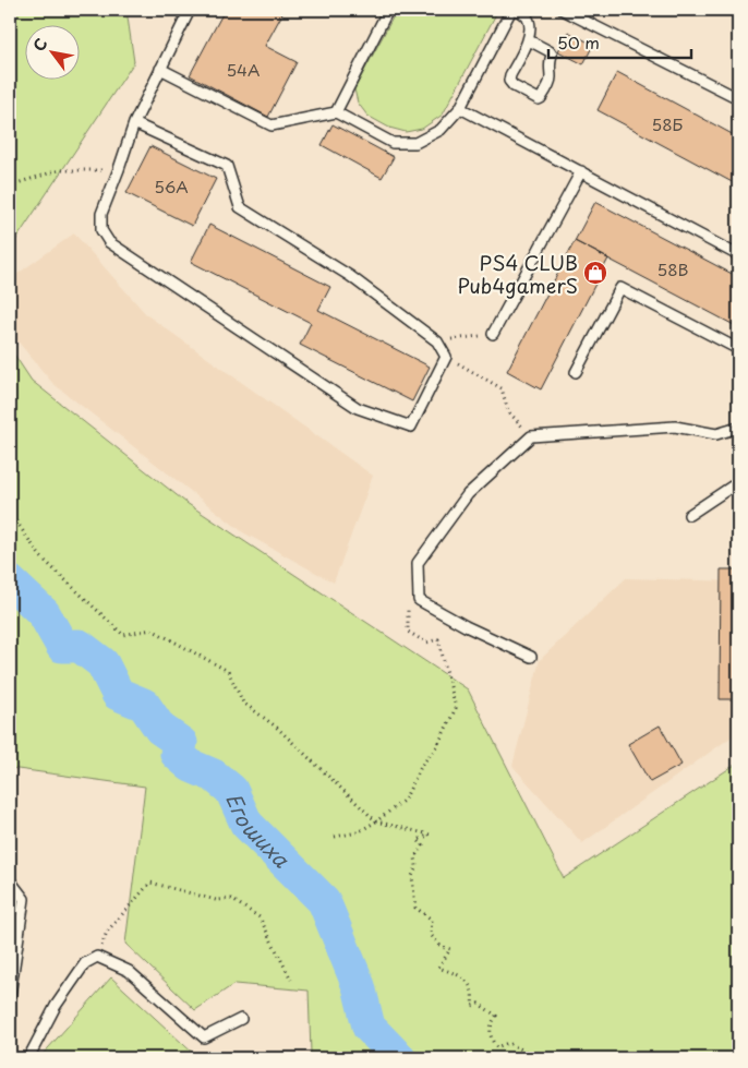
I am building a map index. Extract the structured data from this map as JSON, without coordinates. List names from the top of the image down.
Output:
{
  "water": ["Егошиха"],
  "places": {
    "shop": ["PS4 CLUB Pub4gamerS"]
  },
  "house_numbers": [
    "54А",
    "58Б",
    "56А",
    "58В"
  ],
  "scale_bar": "50 m",
  "north": "top left"
}
